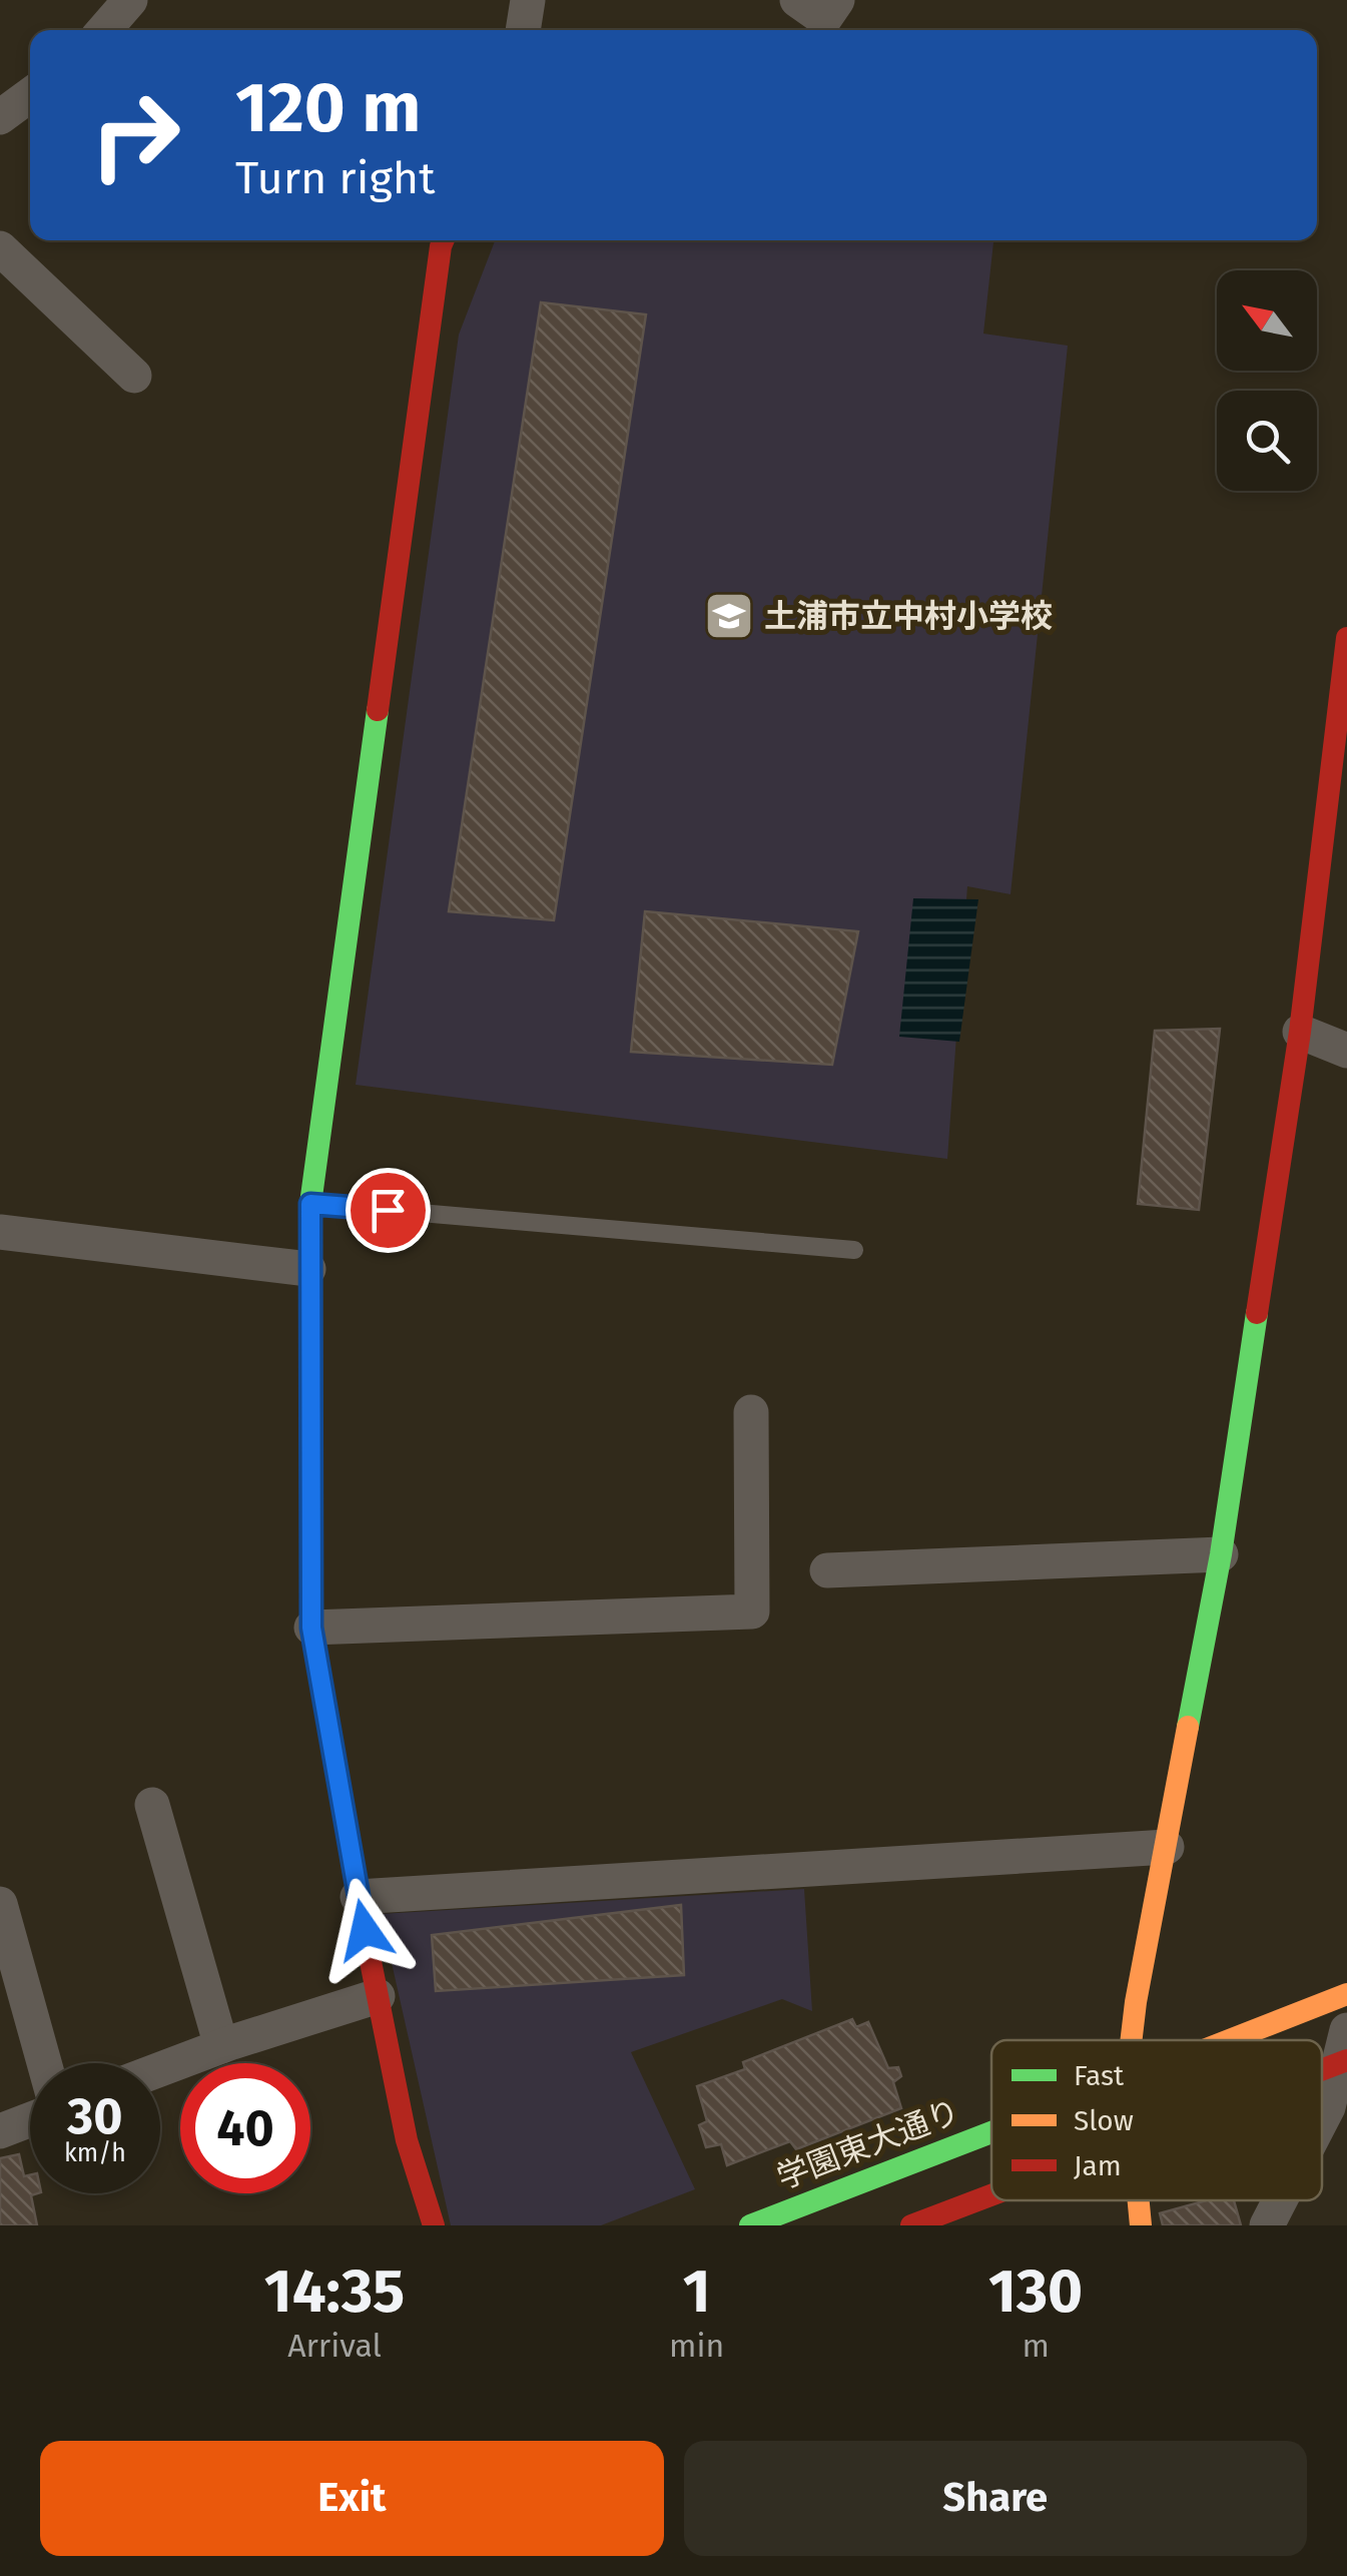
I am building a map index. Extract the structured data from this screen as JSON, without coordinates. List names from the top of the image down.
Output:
{
  "streets": {
    "street": ["学園東大通り"]
  },
  "places": {
    "school or university": ["土浦市立中村小学校"]
  },
  "legend": ["Fast", "Slow", "Jam"],
  "north": "top left",
  "page": {
    "turn": ["120 m", "Turn right"],
    "speed": "30 km/h",
    "limit": "40",
    "eta": [
      "14:35",
      "Arrival",
      "1",
      "min",
      "130",
      "m"
    ],
    "buttons": ["Exit", "Share"]
  }
}
